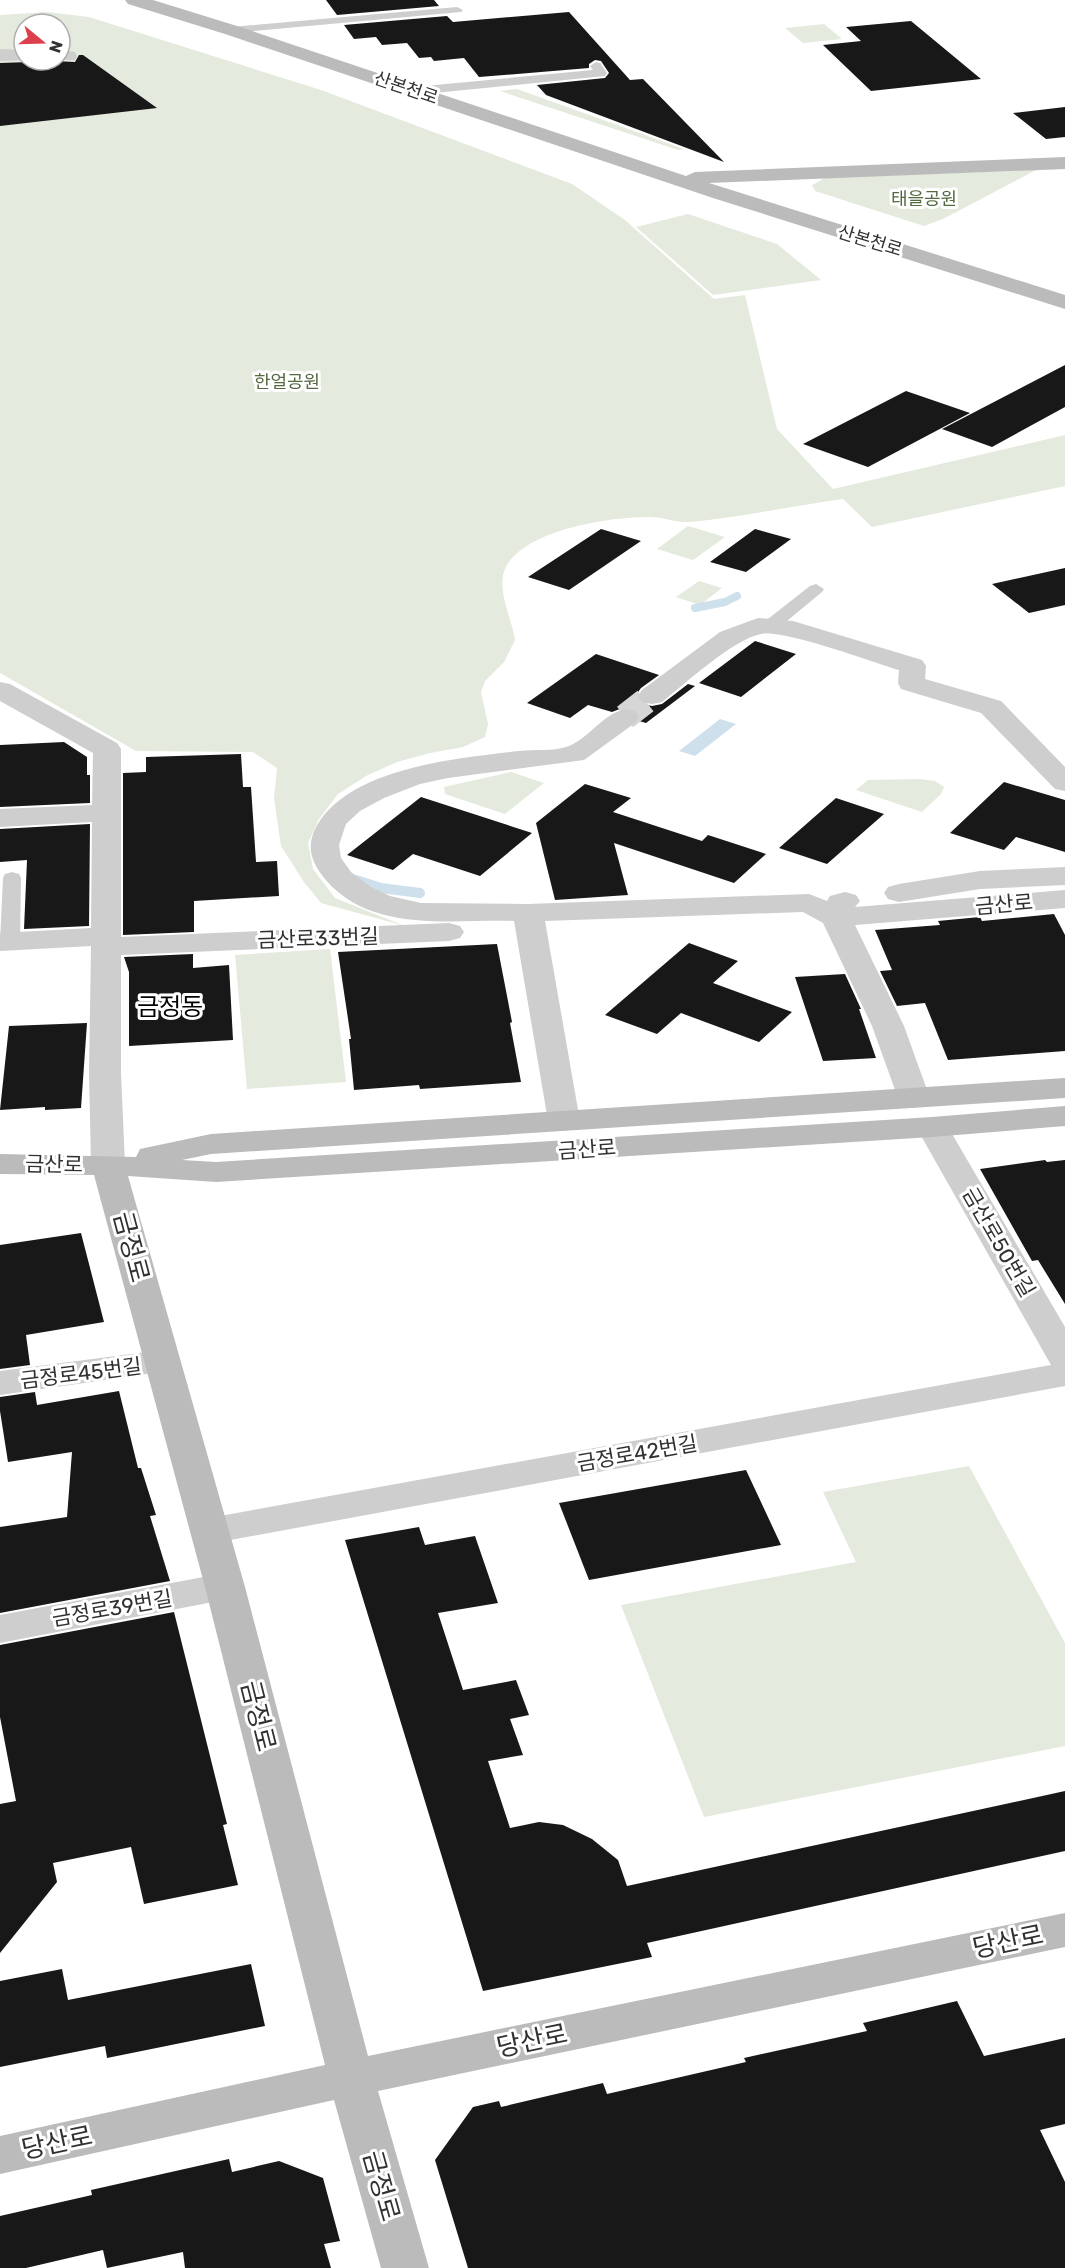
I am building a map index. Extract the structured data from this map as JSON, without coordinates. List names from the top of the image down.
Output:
{
  "streets": {
    "street": [
      "산본천로",
      "금산로",
      "금산로33번길",
      "금산로50번길",
      "금정로",
      "금정로45번길",
      "금정로42번길",
      "금정로39번길",
      "당산로"
    ]
  },
  "crossings": [
    ["금산로", "금산로33번길"],
    ["금산로", "금산로50번길"],
    ["금산로", "금정로"],
    ["금정로", "금정로45번길"],
    ["금정로", "금정로42번길"],
    ["금정로", "금정로39번길"],
    ["금정로", "당산로"]
  ],
  "districts": ["금정동"],
  "parks": ["태을공원", "한얼공원"],
  "north": "right"
}
